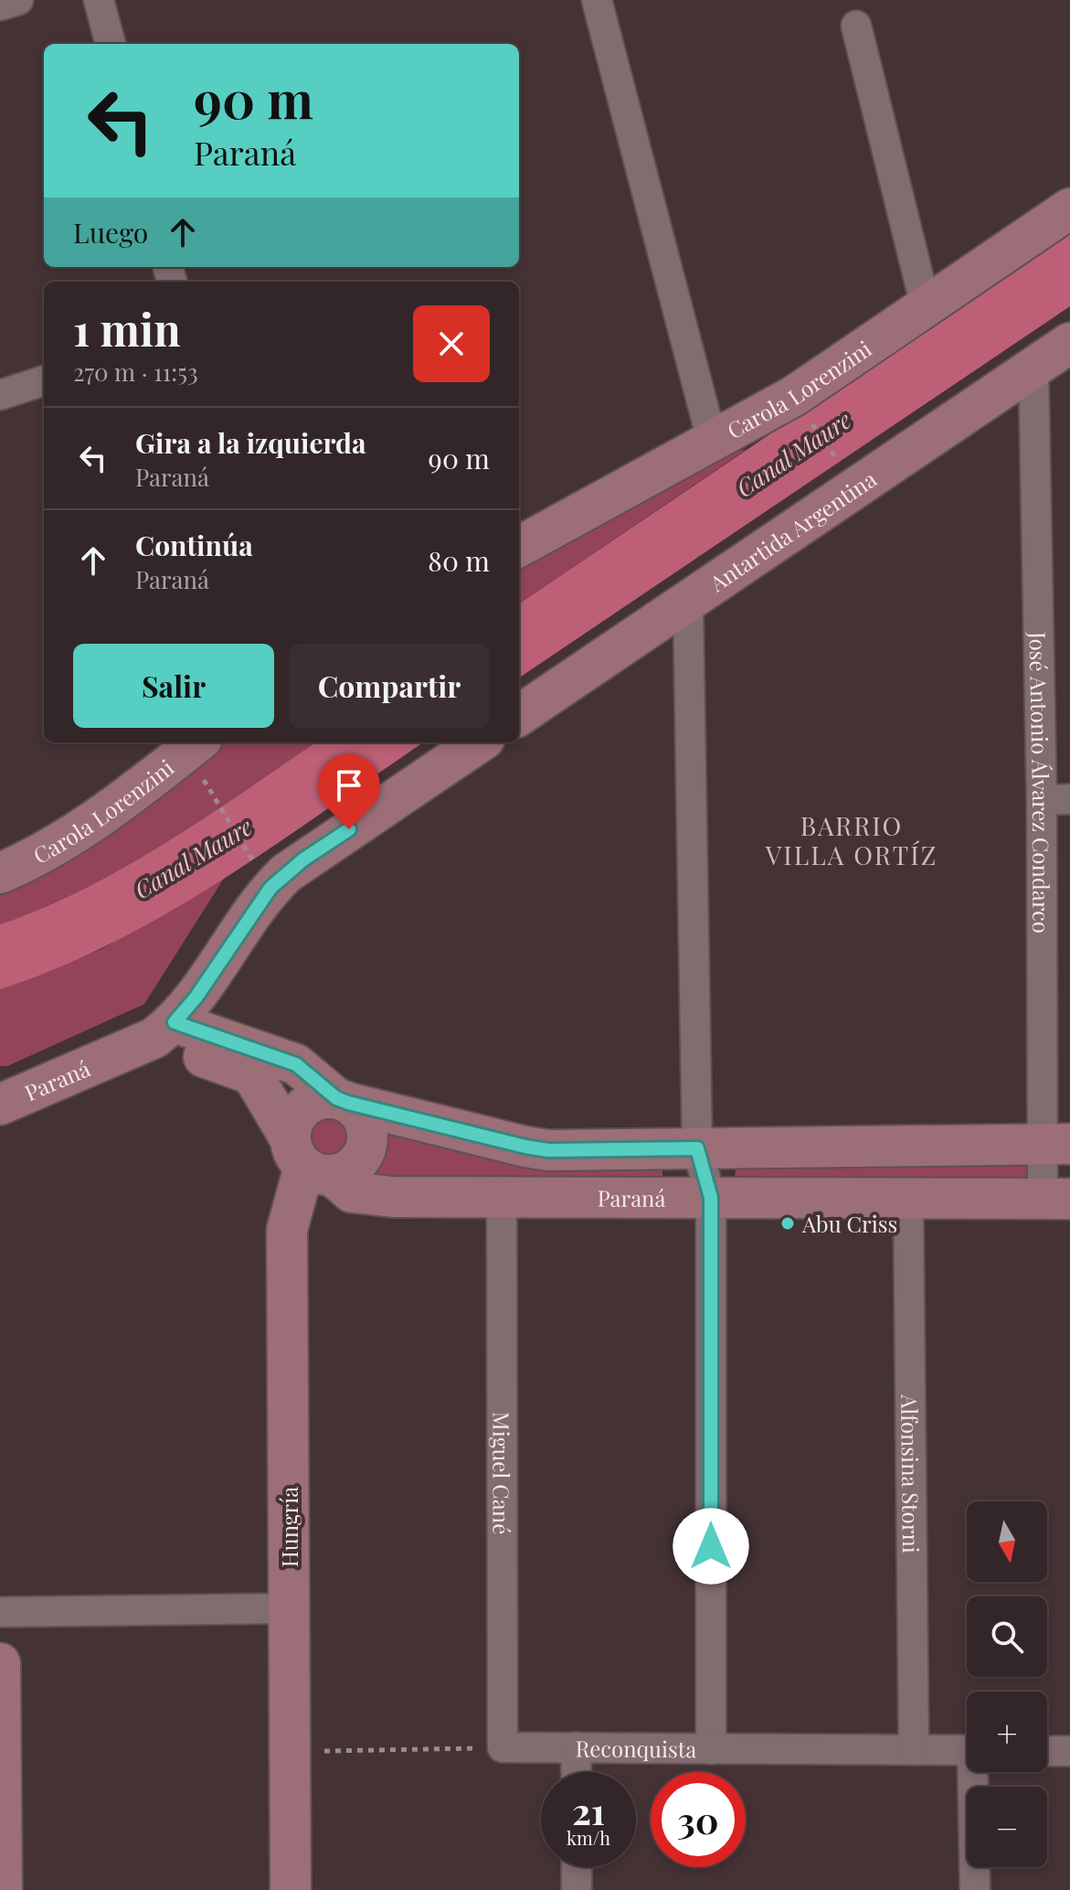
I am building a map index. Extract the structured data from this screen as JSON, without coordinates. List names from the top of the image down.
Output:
{
  "streets": {
    "street": [
      "Carola Lorenzini",
      "Antartida Argentina",
      "José Antonio Álvarez Condarco",
      "Paraná",
      "Miguel Cané",
      "Alfonsina Storni",
      "Hungría",
      "Reconquista"
    ]
  },
  "crossings": [
    ["Antartida Argentina", "José Antonio Álvarez Condarco"],
    ["José Antonio Álvarez Condarco", "Paraná"],
    ["Paraná", "Miguel Cané"],
    ["Paraná", "Alfonsina Storni"],
    ["Paraná", "Hungría"],
    ["Miguel Cané", "Reconquista"],
    ["Alfonsina Storni", "Reconquista"]
  ],
  "districts": ["BARRIO VILLA ORTÍZ"],
  "water": ["Canal Maure"],
  "places": ["Abu Criss"],
  "north": "bottom",
  "page": {
    "turn": ["90 m", "Paraná"],
    "then": "Luego",
    "heading": ["1 min", "270 m · 11:53"],
    "list": [
      {
        "name": "Gira a la izquierda",
        "note": "Paraná",
        "value": "90 m"
      },
      {
        "name": "Continúa",
        "note": "Paraná",
        "value": "80 m"
      }
    ],
    "buttons": ["Salir", "Compartir"],
    "map_buttons": ["+", "−"],
    "speed": "21 km/h",
    "limit": "30"
  }
}
